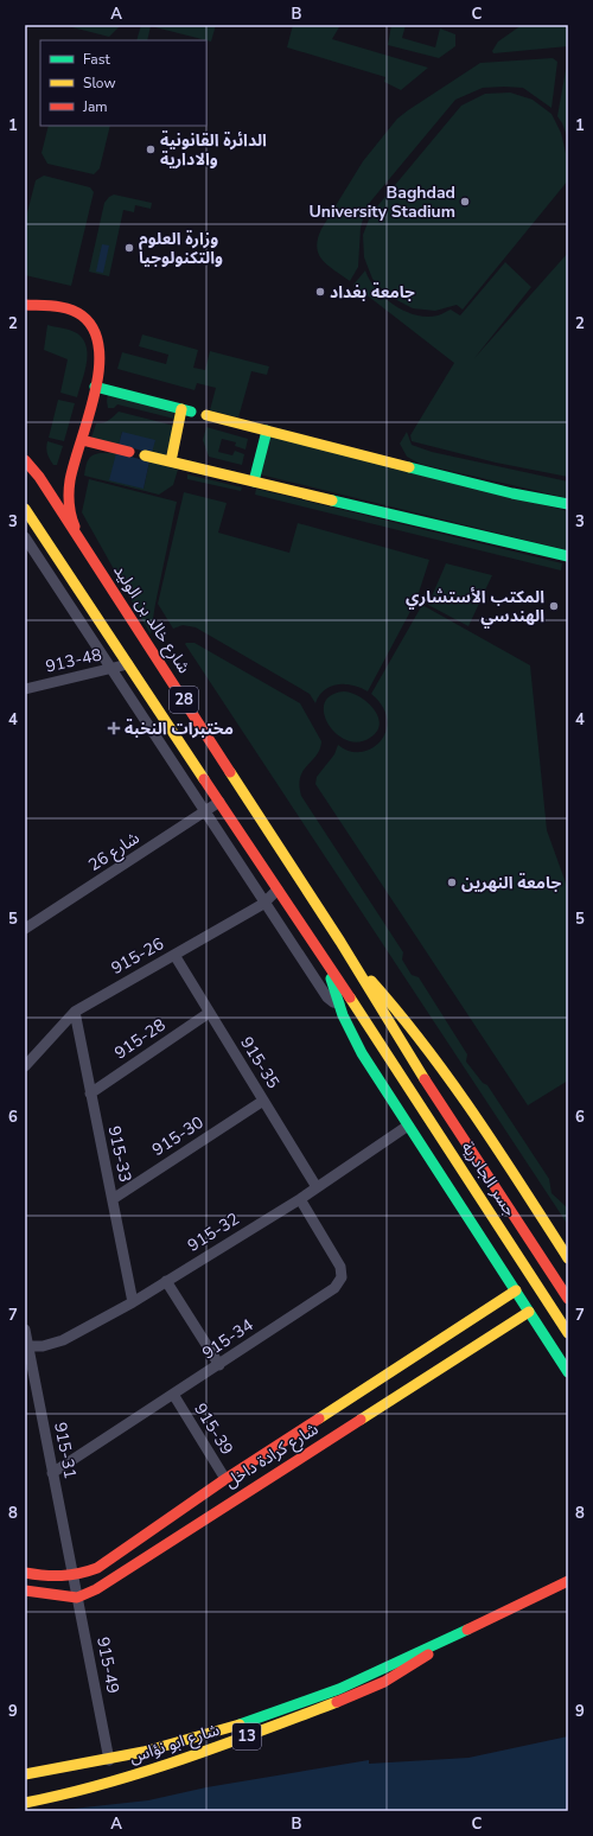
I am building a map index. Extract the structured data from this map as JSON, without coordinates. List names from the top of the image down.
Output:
{
  "streets": {
    "main road": [
      "شارع خالد بن الوليد",
      "28",
      "جسر الجادرية",
      "شارع كرادة داخل",
      "13",
      "شارع ابو نؤاس"
    ],
    "street": [
      "913-48",
      "شارع 26",
      "915-26",
      "915-28",
      "915-35",
      "915-30",
      "915-33",
      "915-32",
      "915-34",
      "915-39",
      "915-31",
      "915-49"
    ]
  },
  "crossings": [
    ["شارع خالد بن الوليد", "جسر الجادرية"],
    ["913-48", "28"],
    ["28", "شارع 26"],
    ["28", "915-26"],
    ["28", "جسر الجادرية"],
    ["915-26", "915-35"],
    ["915-26", "915-33"],
    ["915-28", "915-35"],
    ["915-28", "915-33"],
    ["915-35", "915-30"],
    ["915-35", "915-32"],
    ["915-30", "915-33"],
    ["915-33", "915-32"],
    ["915-32", "915-34"],
    ["915-32", "915-31"],
    ["915-34", "915-39"],
    ["915-34", "915-31"],
    ["915-39", "شارع كرادة داخل"],
    ["915-31", "شارع كرادة داخل"],
    ["915-31", "915-49"],
    ["شارع كرادة داخل", "915-49"],
    ["915-49", "شارع ابو نؤاس"]
  ],
  "places": {
    "other": [
      "الدائرة القانونية والادارية",
      "Baghdad University Stadium",
      "وزارة العلوم والتكنولوجيا",
      "جامعة بغداد",
      "المكتب الأستشاري الهندسي",
      "جامعة النهرين"
    ],
    "health": ["مختبرات النخبة"]
  },
  "legend": ["Fast", "Slow", "Jam"],
  "grid": {
    "columns": ["A", "B", "C"],
    "rows": [
      "1",
      "2",
      "3",
      "4",
      "5",
      "6",
      "7",
      "8",
      "9"
    ]
  }
}
